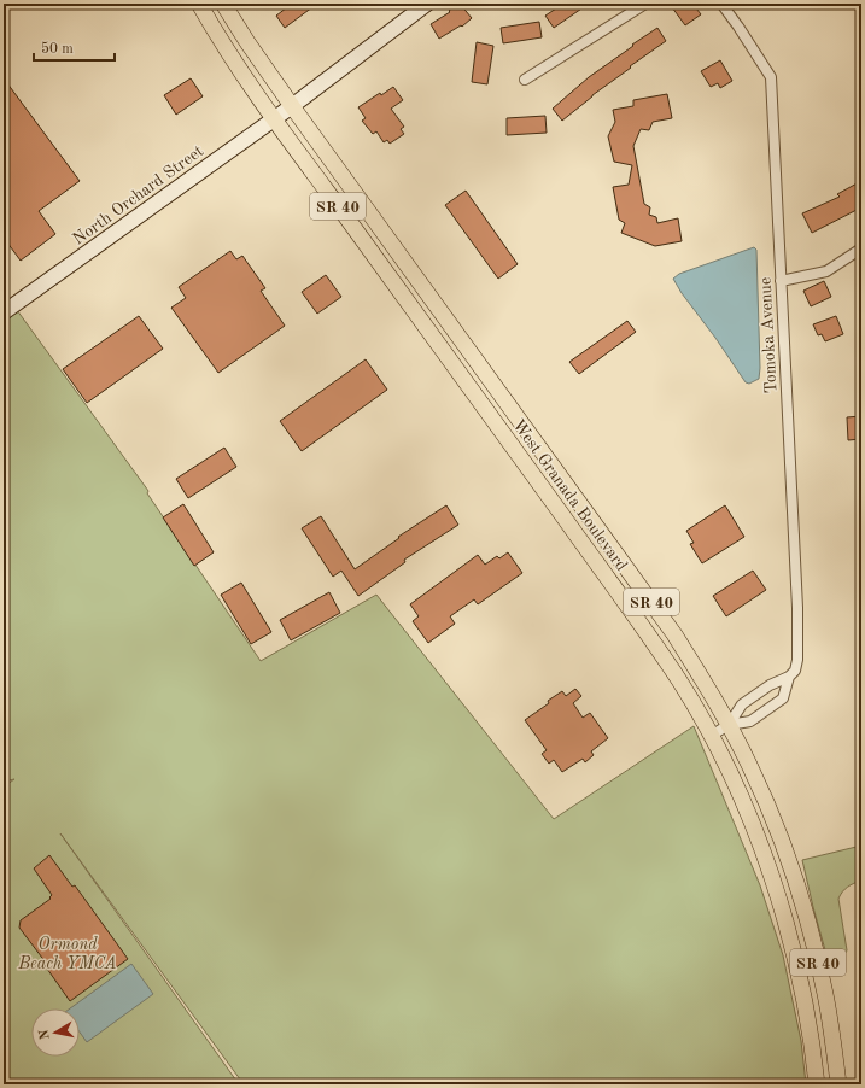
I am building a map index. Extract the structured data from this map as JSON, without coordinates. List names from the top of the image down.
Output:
{
  "streets": {
    "main road": ["SR 40", "West Granada Boulevard"],
    "street": ["North Orchard Street", "Tomoka Avenue"]
  },
  "crossings": [
    ["North Orchard Street", "West Granada Boulevard"],
    ["Tomoka Avenue", "West Granada Boulevard"]
  ],
  "parks": ["Ormond Beach YMCA"],
  "scale_bar": "50 m",
  "north": "left"
}
